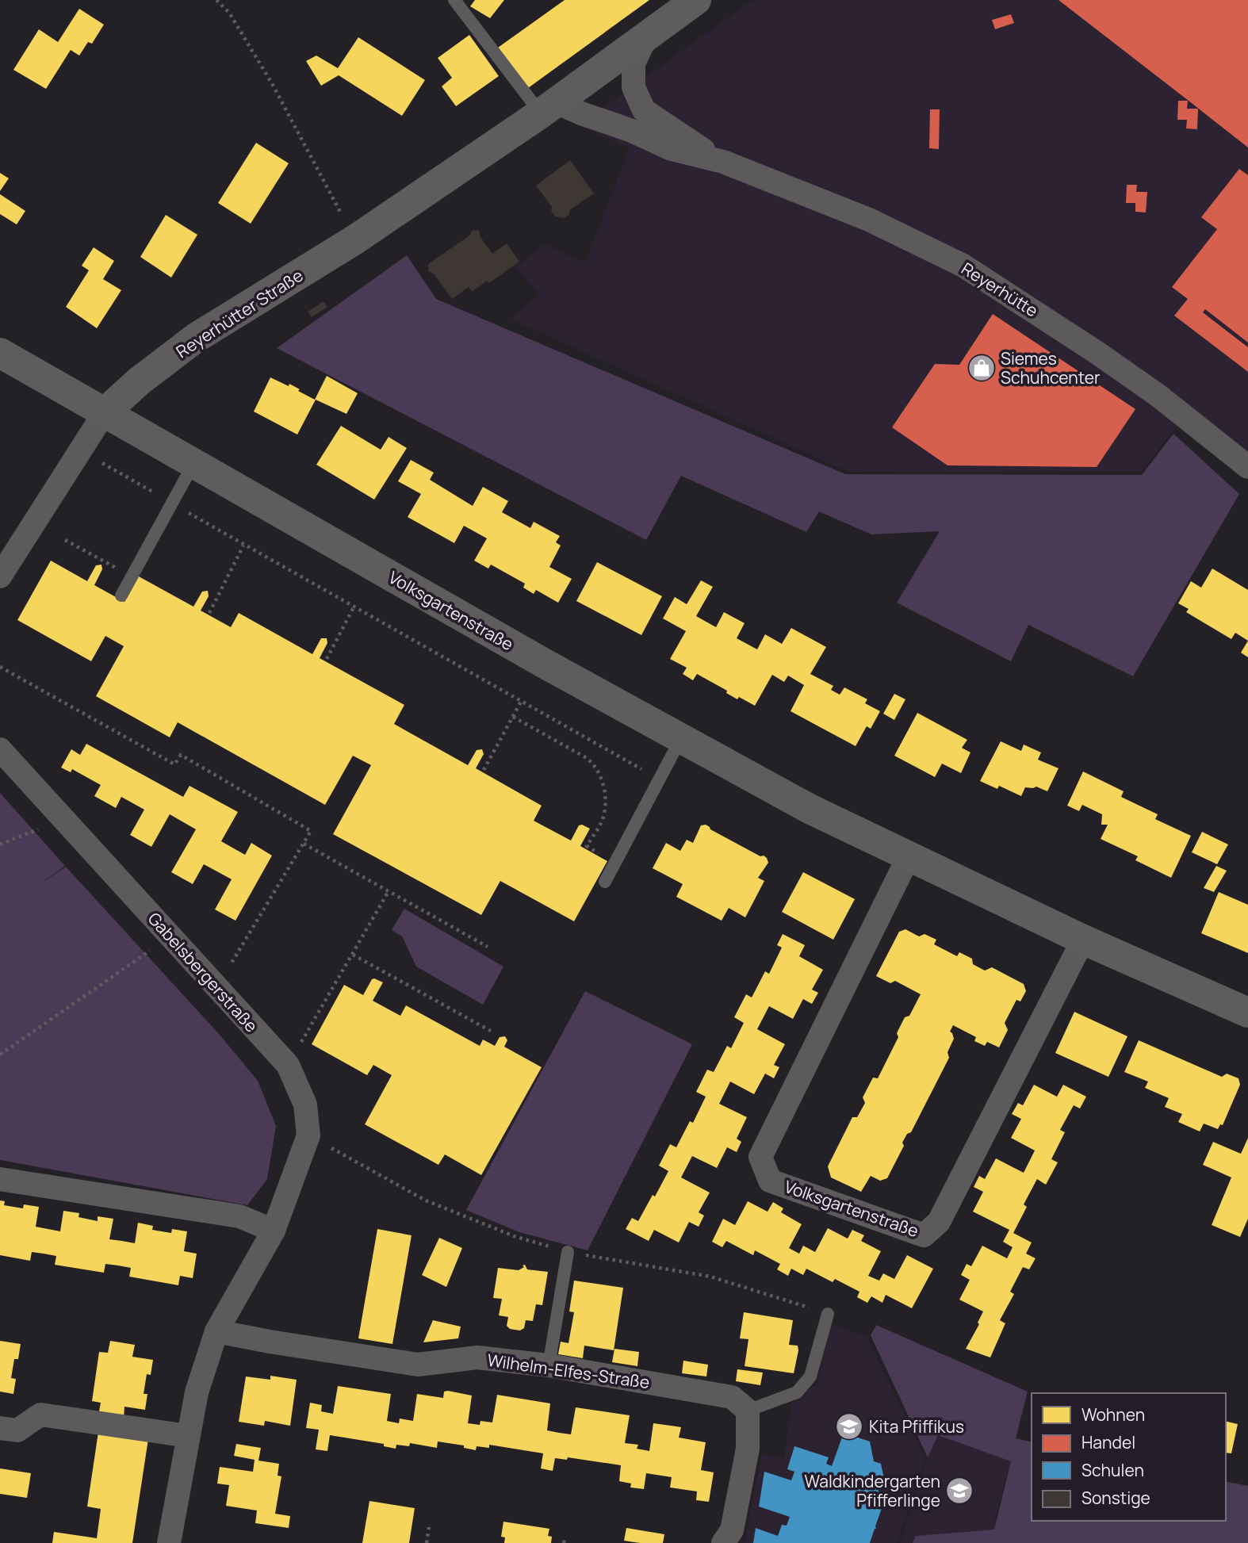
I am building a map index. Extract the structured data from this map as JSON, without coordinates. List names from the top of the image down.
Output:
{
  "streets": {
    "street": [
      "Reyerhütte",
      "Reyerhütter Straße",
      "Volksgartenstraße",
      "Gabelsbergerstraße",
      "Wilhelm-Elfes-Straße"
    ]
  },
  "crossings": [
    ["Reyerhütte", "Reyerhütter Straße"],
    ["Reyerhütter Straße", "Volksgartenstraße"],
    ["Gabelsbergerstraße", "Wilhelm-Elfes-Straße"]
  ],
  "places": {
    "shop": ["Siemes Schuhcenter"],
    "school or university": ["Kita Pfiffikus", "Waldkindergarten Pfifferlinge"]
  },
  "legend": [
    "Wohnen",
    "Handel",
    "Schulen",
    "Sonstige"
  ]
}
